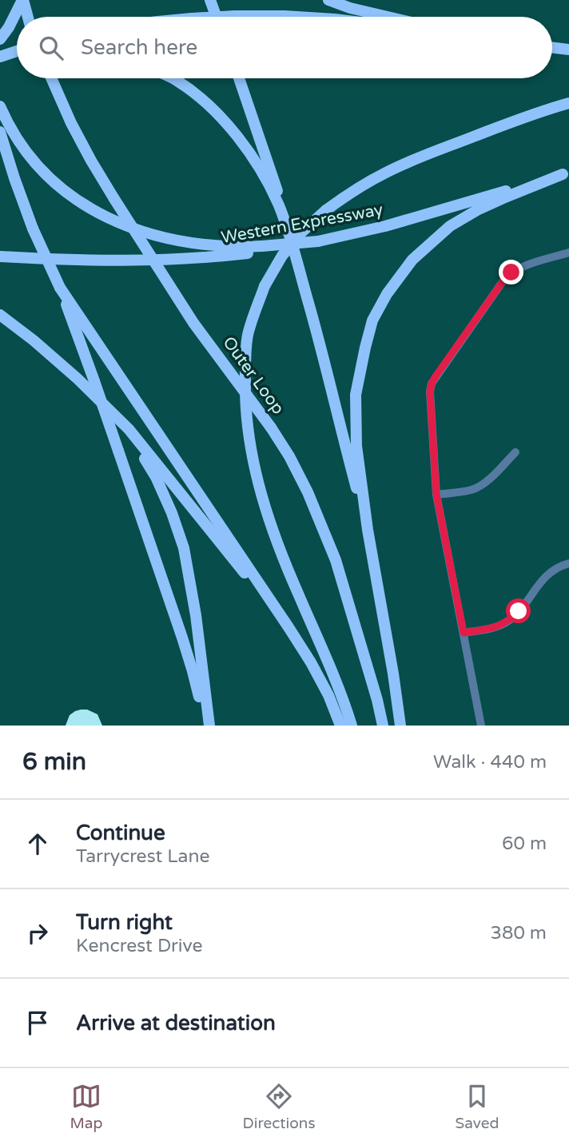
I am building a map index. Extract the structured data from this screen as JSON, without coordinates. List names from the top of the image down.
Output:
{
  "streets": {
    "highway": ["Western Expressway", "Outer Loop"]
  },
  "page": {
    "search": "Search here",
    "heading": ["6 min", "Walk · 440 m"],
    "list": [
      ["Continue", "Tarrycrest Lane", "60 m"],
      ["Turn right", "Kencrest Drive", "380 m"],
      "Arrive at destination"
    ],
    "nav": ["Map", "Directions", "Saved"]
  }
}
